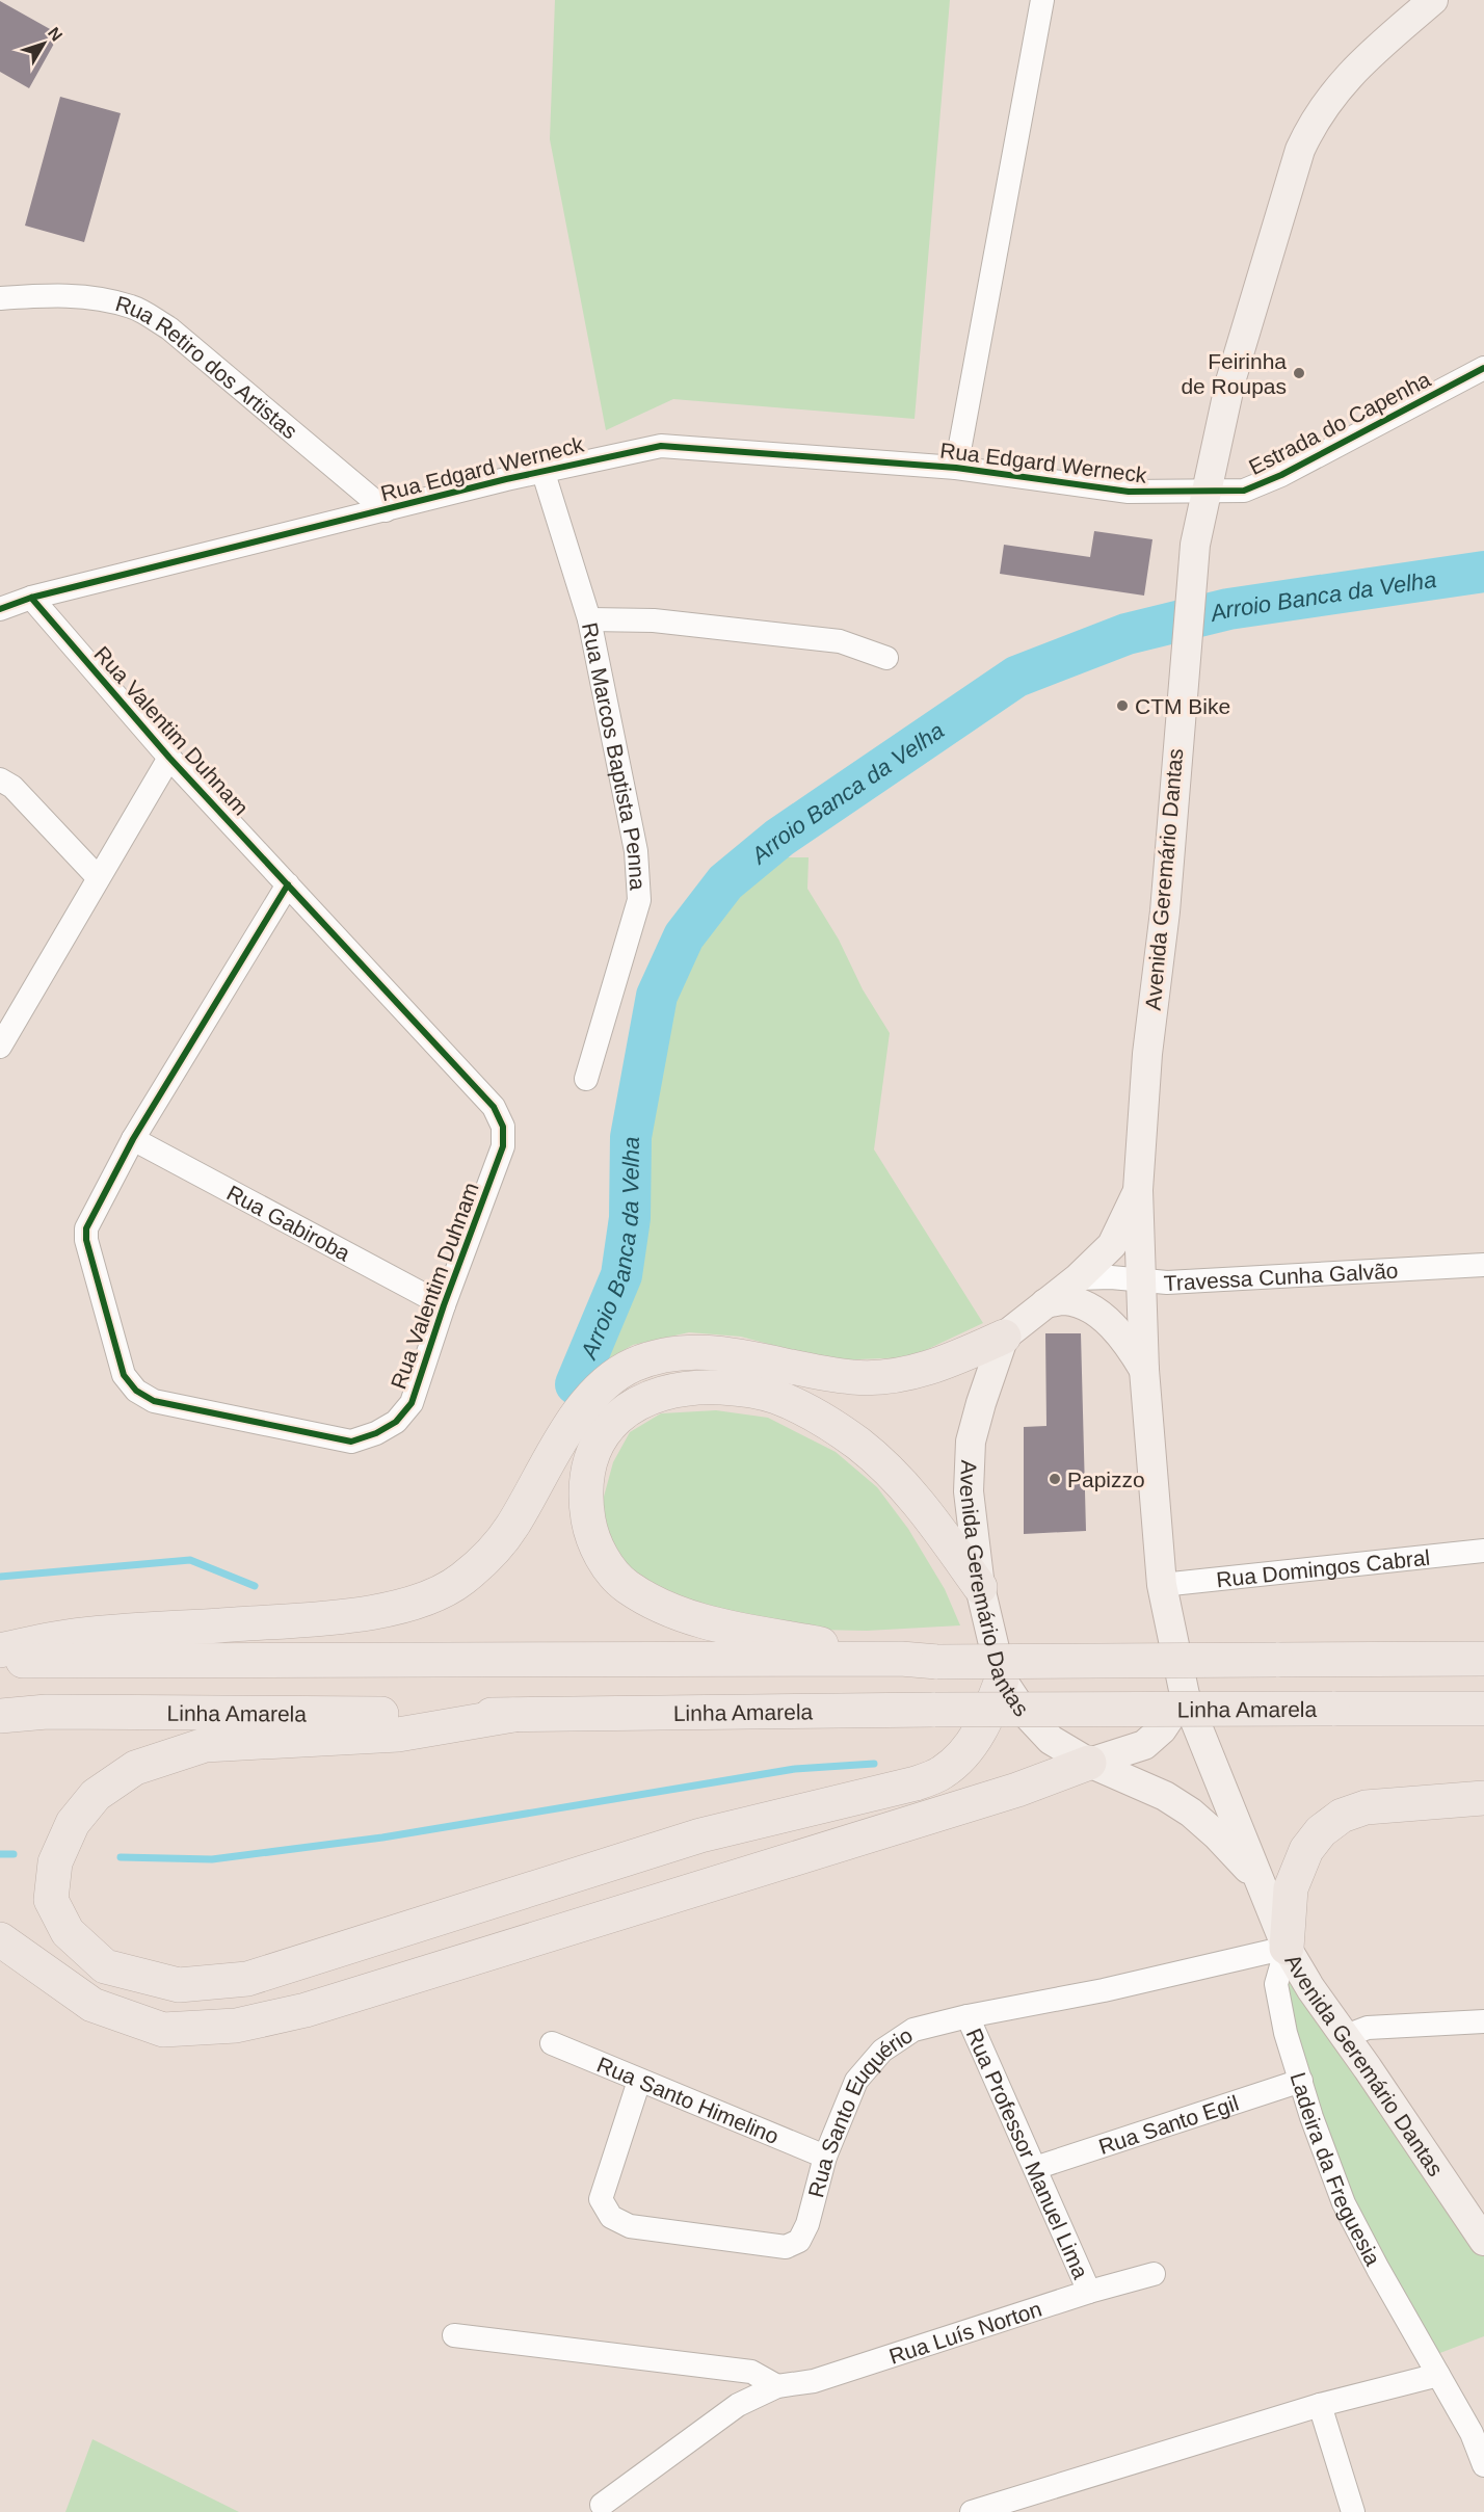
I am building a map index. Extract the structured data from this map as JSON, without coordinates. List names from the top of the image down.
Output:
{
  "streets": {
    "highway": ["Linha Amarela"],
    "main road": ["Avenida Geremário Dantas"],
    "street": [
      "Rua Retiro dos Artistas",
      "Estrada do Capenha",
      "Rua Edgard Werneck",
      "Rua Valentim Duhnam",
      "Rua Marcos Baptista Penna",
      "Rua Gabiroba",
      "Travessa Cunha Galvão",
      "Rua Domingos Cabral",
      "Rua Santo Himelino",
      "Rua Santo Euquério",
      "Rua Santo Egil",
      "Rua Professor Manuel Lima",
      "Ladeira da Freguesia",
      "Rua Luís Norton"
    ]
  },
  "crossings": [
    ["Rua Retiro dos Artistas", "Rua Edgard Werneck"],
    ["Estrada do Capenha", "Rua Edgard Werneck"],
    ["Estrada do Capenha", "Avenida Geremário Dantas"],
    ["Rua Edgard Werneck", "Rua Valentim Duhnam"],
    ["Rua Edgard Werneck", "Rua Marcos Baptista Penna"],
    ["Rua Edgard Werneck", "Avenida Geremário Dantas"],
    ["Rua Valentim Duhnam", "Rua Gabiroba"],
    ["Avenida Geremário Dantas", "Travessa Cunha Galvão"],
    ["Avenida Geremário Dantas", "Rua Domingos Cabral"],
    ["Avenida Geremário Dantas", "Rua Santo Euquério"],
    ["Avenida Geremário Dantas", "Ladeira da Freguesia"],
    ["Rua Santo Himelino", "Rua Santo Euquério"],
    ["Rua Santo Euquério", "Rua Professor Manuel Lima"],
    ["Rua Santo Euquério", "Ladeira da Freguesia"],
    ["Rua Santo Egil", "Rua Professor Manuel Lima"],
    ["Rua Santo Egil", "Ladeira da Freguesia"],
    ["Rua Professor Manuel Lima", "Rua Luís Norton"]
  ],
  "water": ["Arroio Banca da Velha"],
  "places": ["Feirinha de Roupas", "CTM Bike", "Papizzo"],
  "north": "top right"
}
